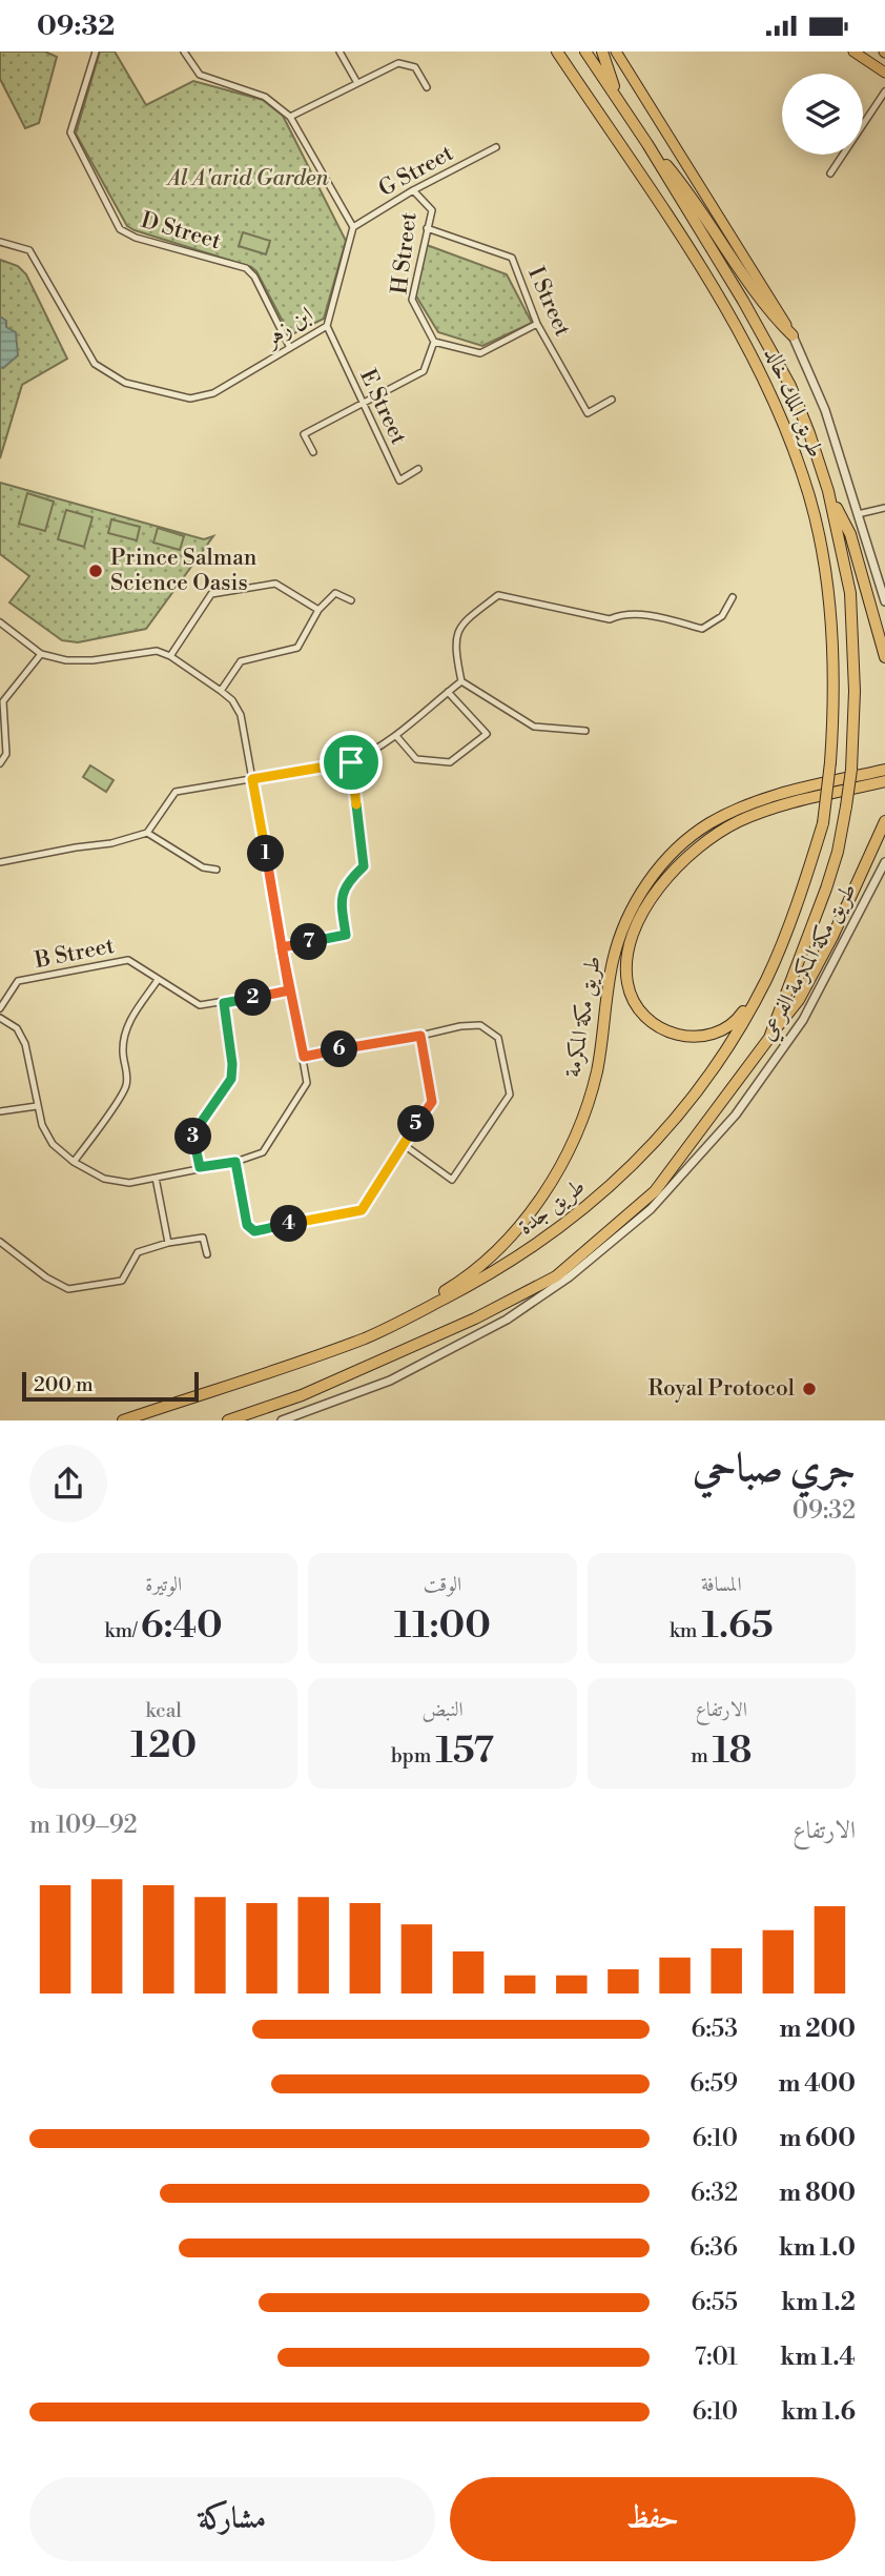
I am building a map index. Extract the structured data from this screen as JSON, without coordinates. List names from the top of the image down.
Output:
{
  "streets": {
    "highway": ["طريق الملك خالد", "طريق مكة المكرمة", "طريق جدة"],
    "street": [
      "G Street",
      "D Street",
      "H Street",
      "I Street",
      "ابن زهر",
      "E Street",
      "B Street",
      "طريق مكة المكرمة الفرعي"
    ]
  },
  "crossings": [
    ["G Street", "H Street"],
    ["G Street", "ابن زهر"],
    ["D Street", "ابن زهر"],
    ["H Street", "I Street"],
    ["ابن زهر", "E Street"],
    ["طريق الملك خالد", "طريق جدة"],
    ["طريق مكة المكرمة", "طريق جدة"]
  ],
  "parks": ["Al A'arid Garden"],
  "places": ["Prince Salman Science Oasis", "Royal Protocol"],
  "scale_bar": "200 m",
  "page": {
    "status": "09:32",
    "pins": [
      "1",
      "7",
      "2",
      "6",
      "5",
      "3",
      "4"
    ],
    "scale": "200 m",
    "heading": ["جري صباحي", "09:32"],
    "stats": [
      ["المسافة", "1.65 km"],
      ["الوقت", "11:00"],
      ["الوتيرة", "6:40 /km"],
      ["الارتفاع", "18 m"],
      ["النبض", "157 bpm"],
      ["kcal", "120"]
    ],
    "chart": ["الارتفاع", "92–109 m"],
    "list": [
      {
        "name": "200 m",
        "note": "6:53"
      },
      {
        "name": "400 m",
        "note": "6:59"
      },
      {
        "name": "600 m",
        "note": "6:10"
      },
      {
        "name": "800 m",
        "note": "6:32"
      },
      {
        "name": "1.0 km",
        "note": "6:36"
      },
      {
        "name": "1.2 km",
        "note": "6:55"
      },
      {
        "name": "1.4 km",
        "note": "7:01"
      },
      {
        "name": "1.6 km",
        "note": "6:10"
      }
    ],
    "buttons": ["حفظ", "مشاركة"]
  }
}
